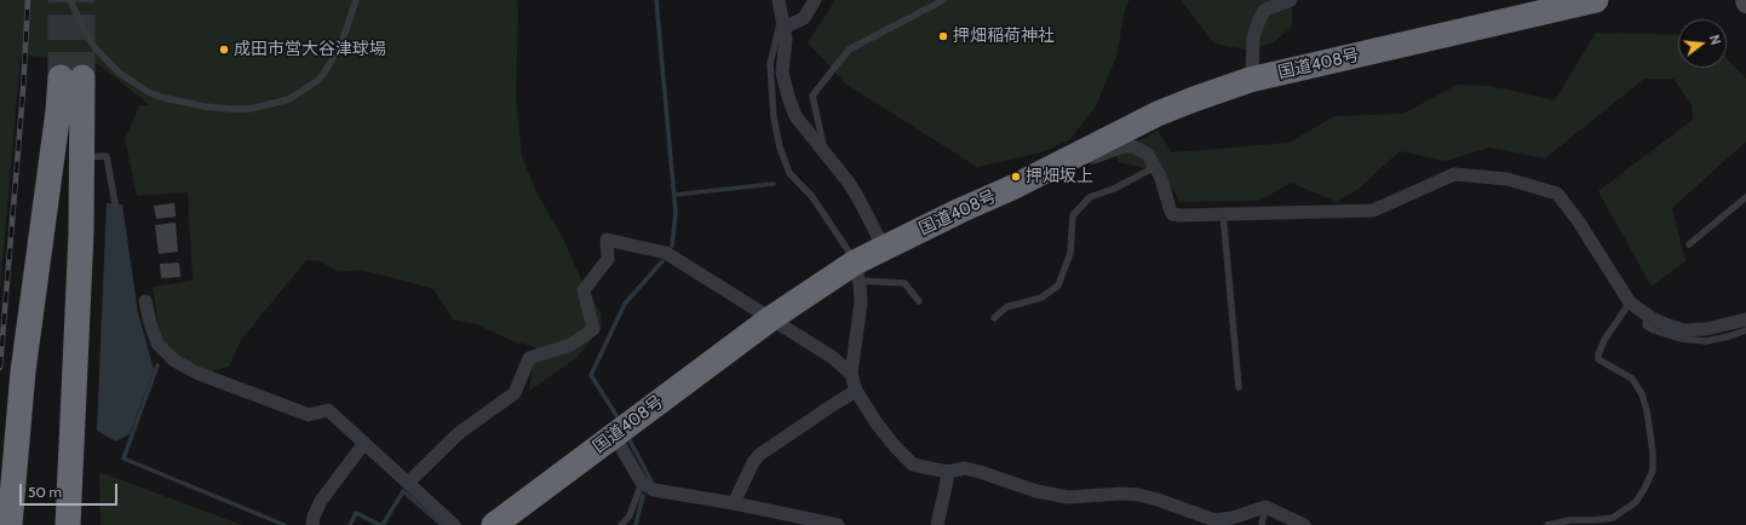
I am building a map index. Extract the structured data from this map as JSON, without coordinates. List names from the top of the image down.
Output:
{
  "streets": {
    "highway": ["国道408号"]
  },
  "places": ["押畑稲荷神社", "成田市営大谷津球場", "押畑坂上"],
  "scale_bar": "50 m",
  "north": "right"
}
